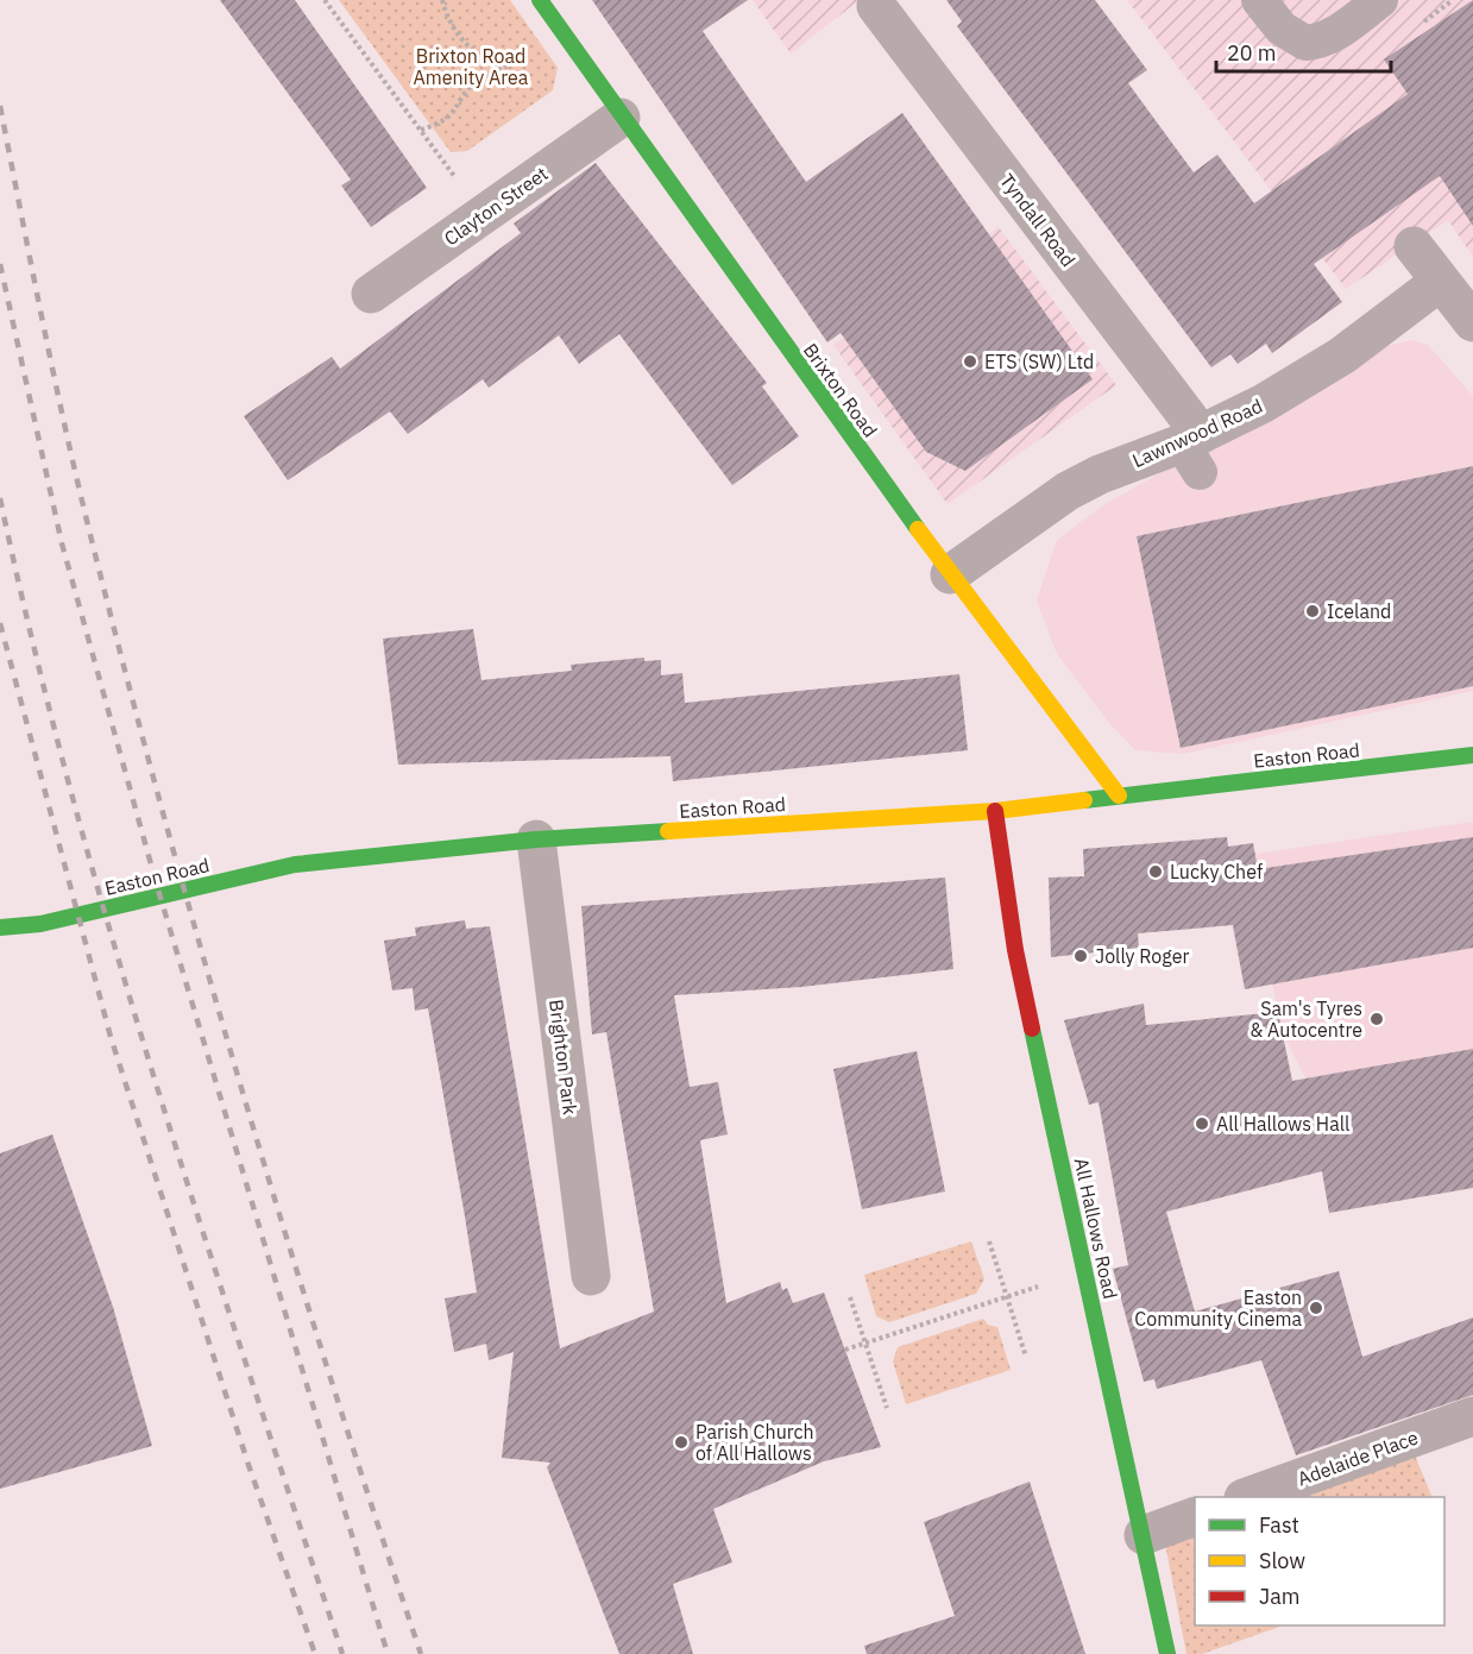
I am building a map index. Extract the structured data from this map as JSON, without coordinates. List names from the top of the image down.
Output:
{
  "streets": {
    "street": [
      "Clayton Street",
      "Tyndall Road",
      "Brixton Road",
      "Lawnwood Road",
      "Easton Road",
      "Brighton Park",
      "All Hallows Road",
      "Adelaide Place"
    ]
  },
  "crossings": [
    ["Clayton Street", "Brixton Road"],
    ["Tyndall Road", "Lawnwood Road"],
    ["Brixton Road", "Lawnwood Road"],
    ["Brixton Road", "Easton Road"],
    ["Easton Road", "Brighton Park"],
    ["Easton Road", "All Hallows Road"]
  ],
  "parks": ["Brixton Road Amenity Area"],
  "places": [
    "ETS (SW) Ltd",
    "Iceland",
    "Lucky Chef",
    "Jolly Roger",
    "Sam's Tyres & Autocentre",
    "All Hallows Hall",
    "Easton Community Cinema",
    "Parish Church of All Hallows"
  ],
  "legend": ["Fast", "Slow", "Jam"],
  "scale_bar": "20 m"
}
